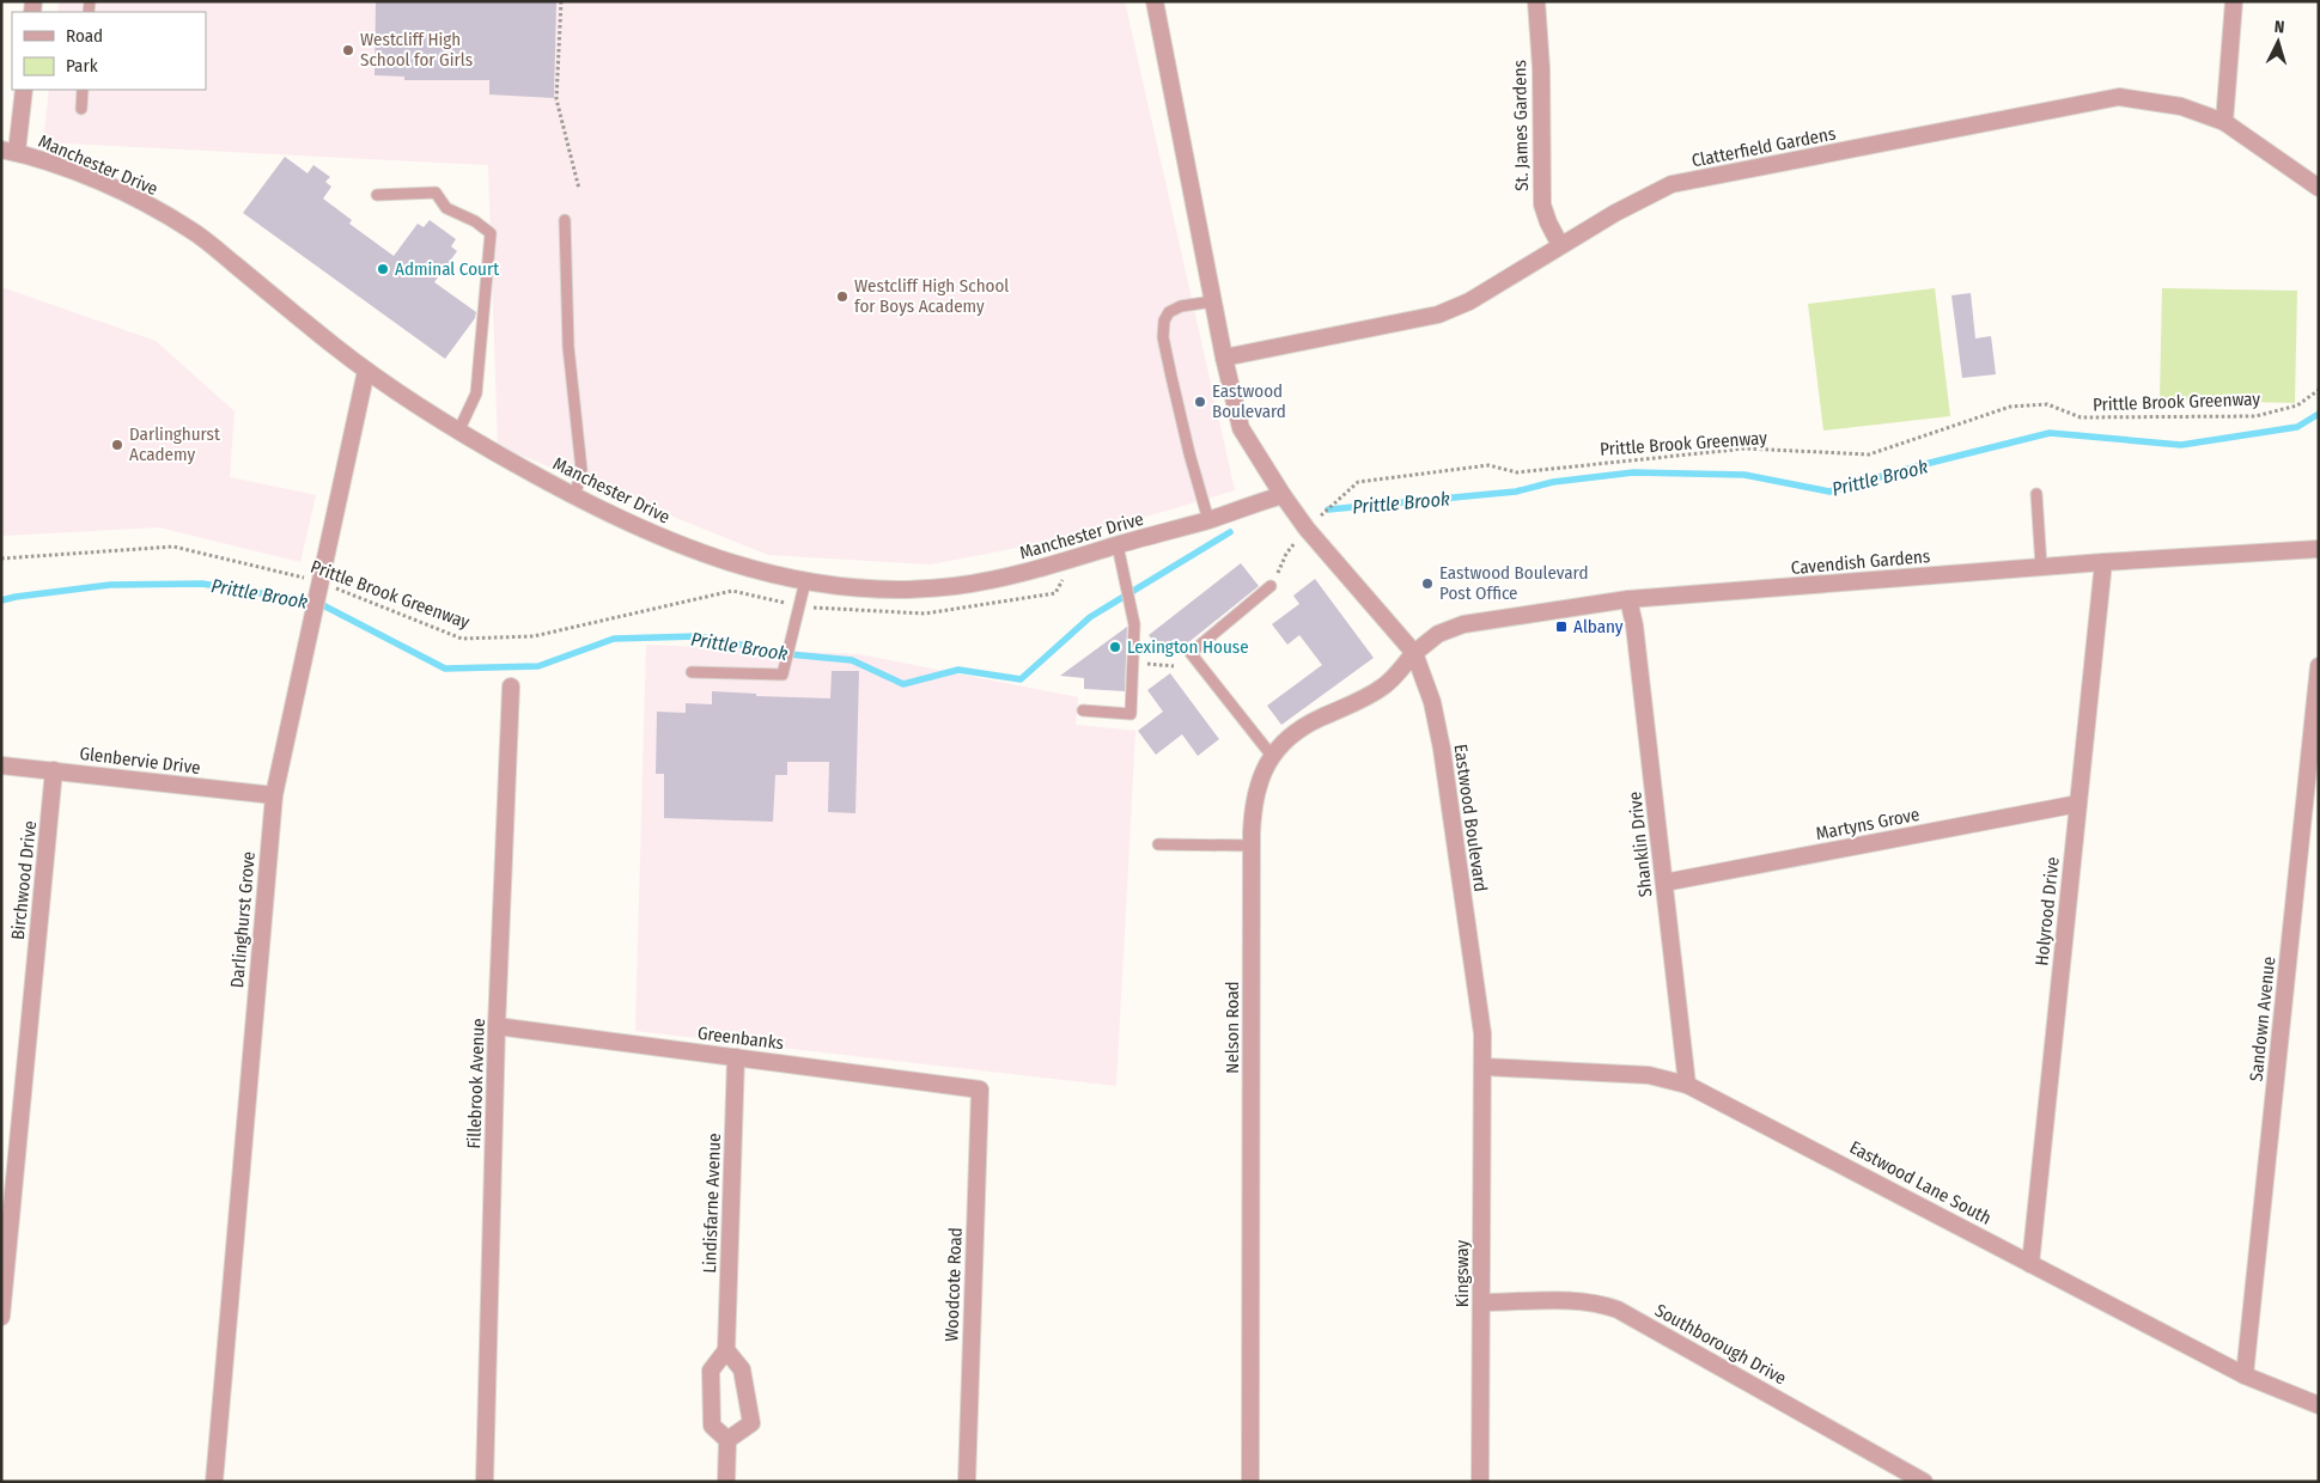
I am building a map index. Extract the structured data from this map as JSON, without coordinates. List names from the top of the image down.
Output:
{
  "streets": {
    "street": [
      "St. James Gardens",
      "Clatterfield Gardens",
      "Manchester Drive",
      "Cavendish Gardens",
      "Glenbervie Drive",
      "Eastwood Boulevard",
      "Martyns Grove",
      "Shanklin Drive",
      "Birchwood Drive",
      "Holyrood Drive",
      "Darlinghurst Grove",
      "Sandown Avenue",
      "Nelson Road",
      "Greenbanks",
      "Fillebrook Avenue",
      "Eastwood Lane South",
      "Lindisfarne Avenue",
      "Kingsway",
      "Woodcote Road",
      "Southborough Drive"
    ],
    "path": ["Prittle Brook Greenway"]
  },
  "crossings": [
    ["St. James Gardens", "Clatterfield Gardens"],
    ["Clatterfield Gardens", "Eastwood Boulevard"],
    ["Manchester Drive", "Eastwood Boulevard"],
    ["Manchester Drive", "Darlinghurst Grove"],
    ["Prittle Brook Greenway", "Eastwood Boulevard"],
    ["Prittle Brook Greenway", "Darlinghurst Grove"],
    ["Cavendish Gardens", "Eastwood Boulevard"],
    ["Cavendish Gardens", "Shanklin Drive"],
    ["Cavendish Gardens", "Holyrood Drive"],
    ["Cavendish Gardens", "Nelson Road"],
    ["Glenbervie Drive", "Birchwood Drive"],
    ["Glenbervie Drive", "Darlinghurst Grove"],
    ["Eastwood Boulevard", "Nelson Road"],
    ["Eastwood Boulevard", "Eastwood Lane South"],
    ["Eastwood Boulevard", "Kingsway"],
    ["Martyns Grove", "Shanklin Drive"],
    ["Martyns Grove", "Holyrood Drive"],
    ["Shanklin Drive", "Eastwood Lane South"],
    ["Holyrood Drive", "Eastwood Lane South"],
    ["Sandown Avenue", "Eastwood Lane South"],
    ["Greenbanks", "Fillebrook Avenue"],
    ["Greenbanks", "Lindisfarne Avenue"],
    ["Greenbanks", "Woodcote Road"],
    ["Eastwood Lane South", "Kingsway"],
    ["Kingsway", "Southborough Drive"]
  ],
  "water": ["Prittle Brook"],
  "places": {
    "other": [
      "Westcliff High School for Girls",
      "Adminal Court",
      "Westcliff High School for Boys Academy",
      "Eastwood Boulevard",
      "Darlinghurst Academy",
      "Eastwood Boulevard Post Office",
      "Lexington House"
    ],
    "transit": ["Albany"]
  },
  "legend": ["Road", "Park"],
  "north": "top"
}
